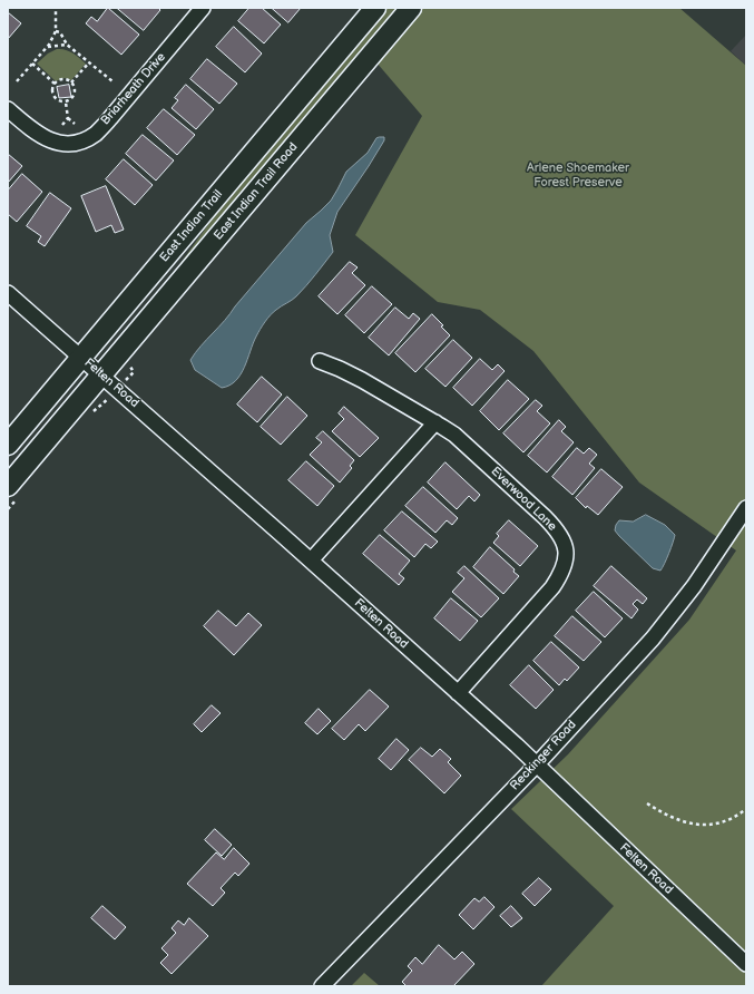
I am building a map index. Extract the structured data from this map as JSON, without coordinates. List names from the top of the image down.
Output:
{
  "streets": {
    "main road": ["East Indian Trail Road", "East Indian Trail"],
    "street": [
      "Briarheath Drive",
      "Felten Road",
      "Everwood Lane",
      "Reckinger Road"
    ]
  },
  "crossings": [
    ["East Indian Trail Road", "Felten Road"],
    ["East Indian Trail", "Felten Road"],
    ["Felten Road", "Everwood Lane"],
    ["Felten Road", "Reckinger Road"]
  ],
  "parks": ["Arlene Shoemaker Forest Preserve"]
}
